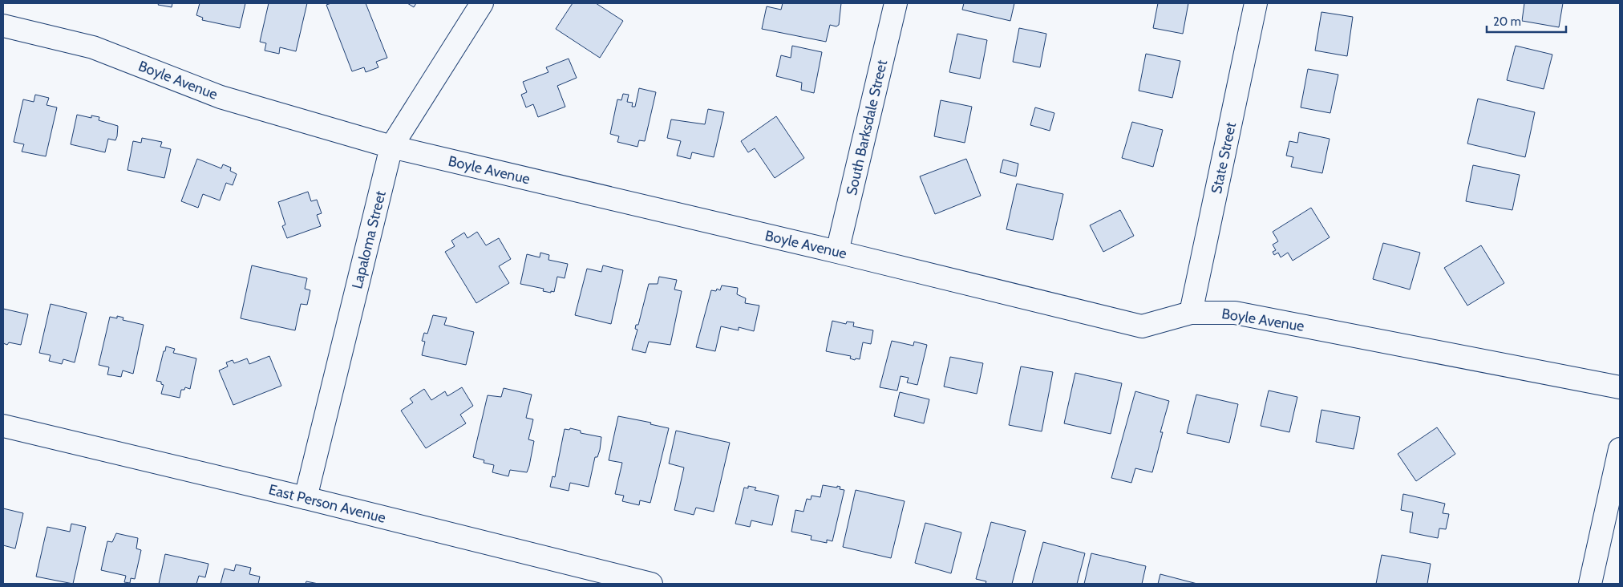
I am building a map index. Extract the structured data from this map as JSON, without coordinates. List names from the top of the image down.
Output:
{
  "streets": {
    "street": [
      "Boyle Avenue",
      "South Barksdale Street",
      "State Street",
      "Lapaloma Street",
      "East Person Avenue"
    ]
  },
  "crossings": [
    ["Boyle Avenue", "South Barksdale Street"],
    ["Boyle Avenue", "State Street"],
    ["Boyle Avenue", "Lapaloma Street"],
    ["Lapaloma Street", "East Person Avenue"]
  ],
  "scale_bar": "20 m"
}
